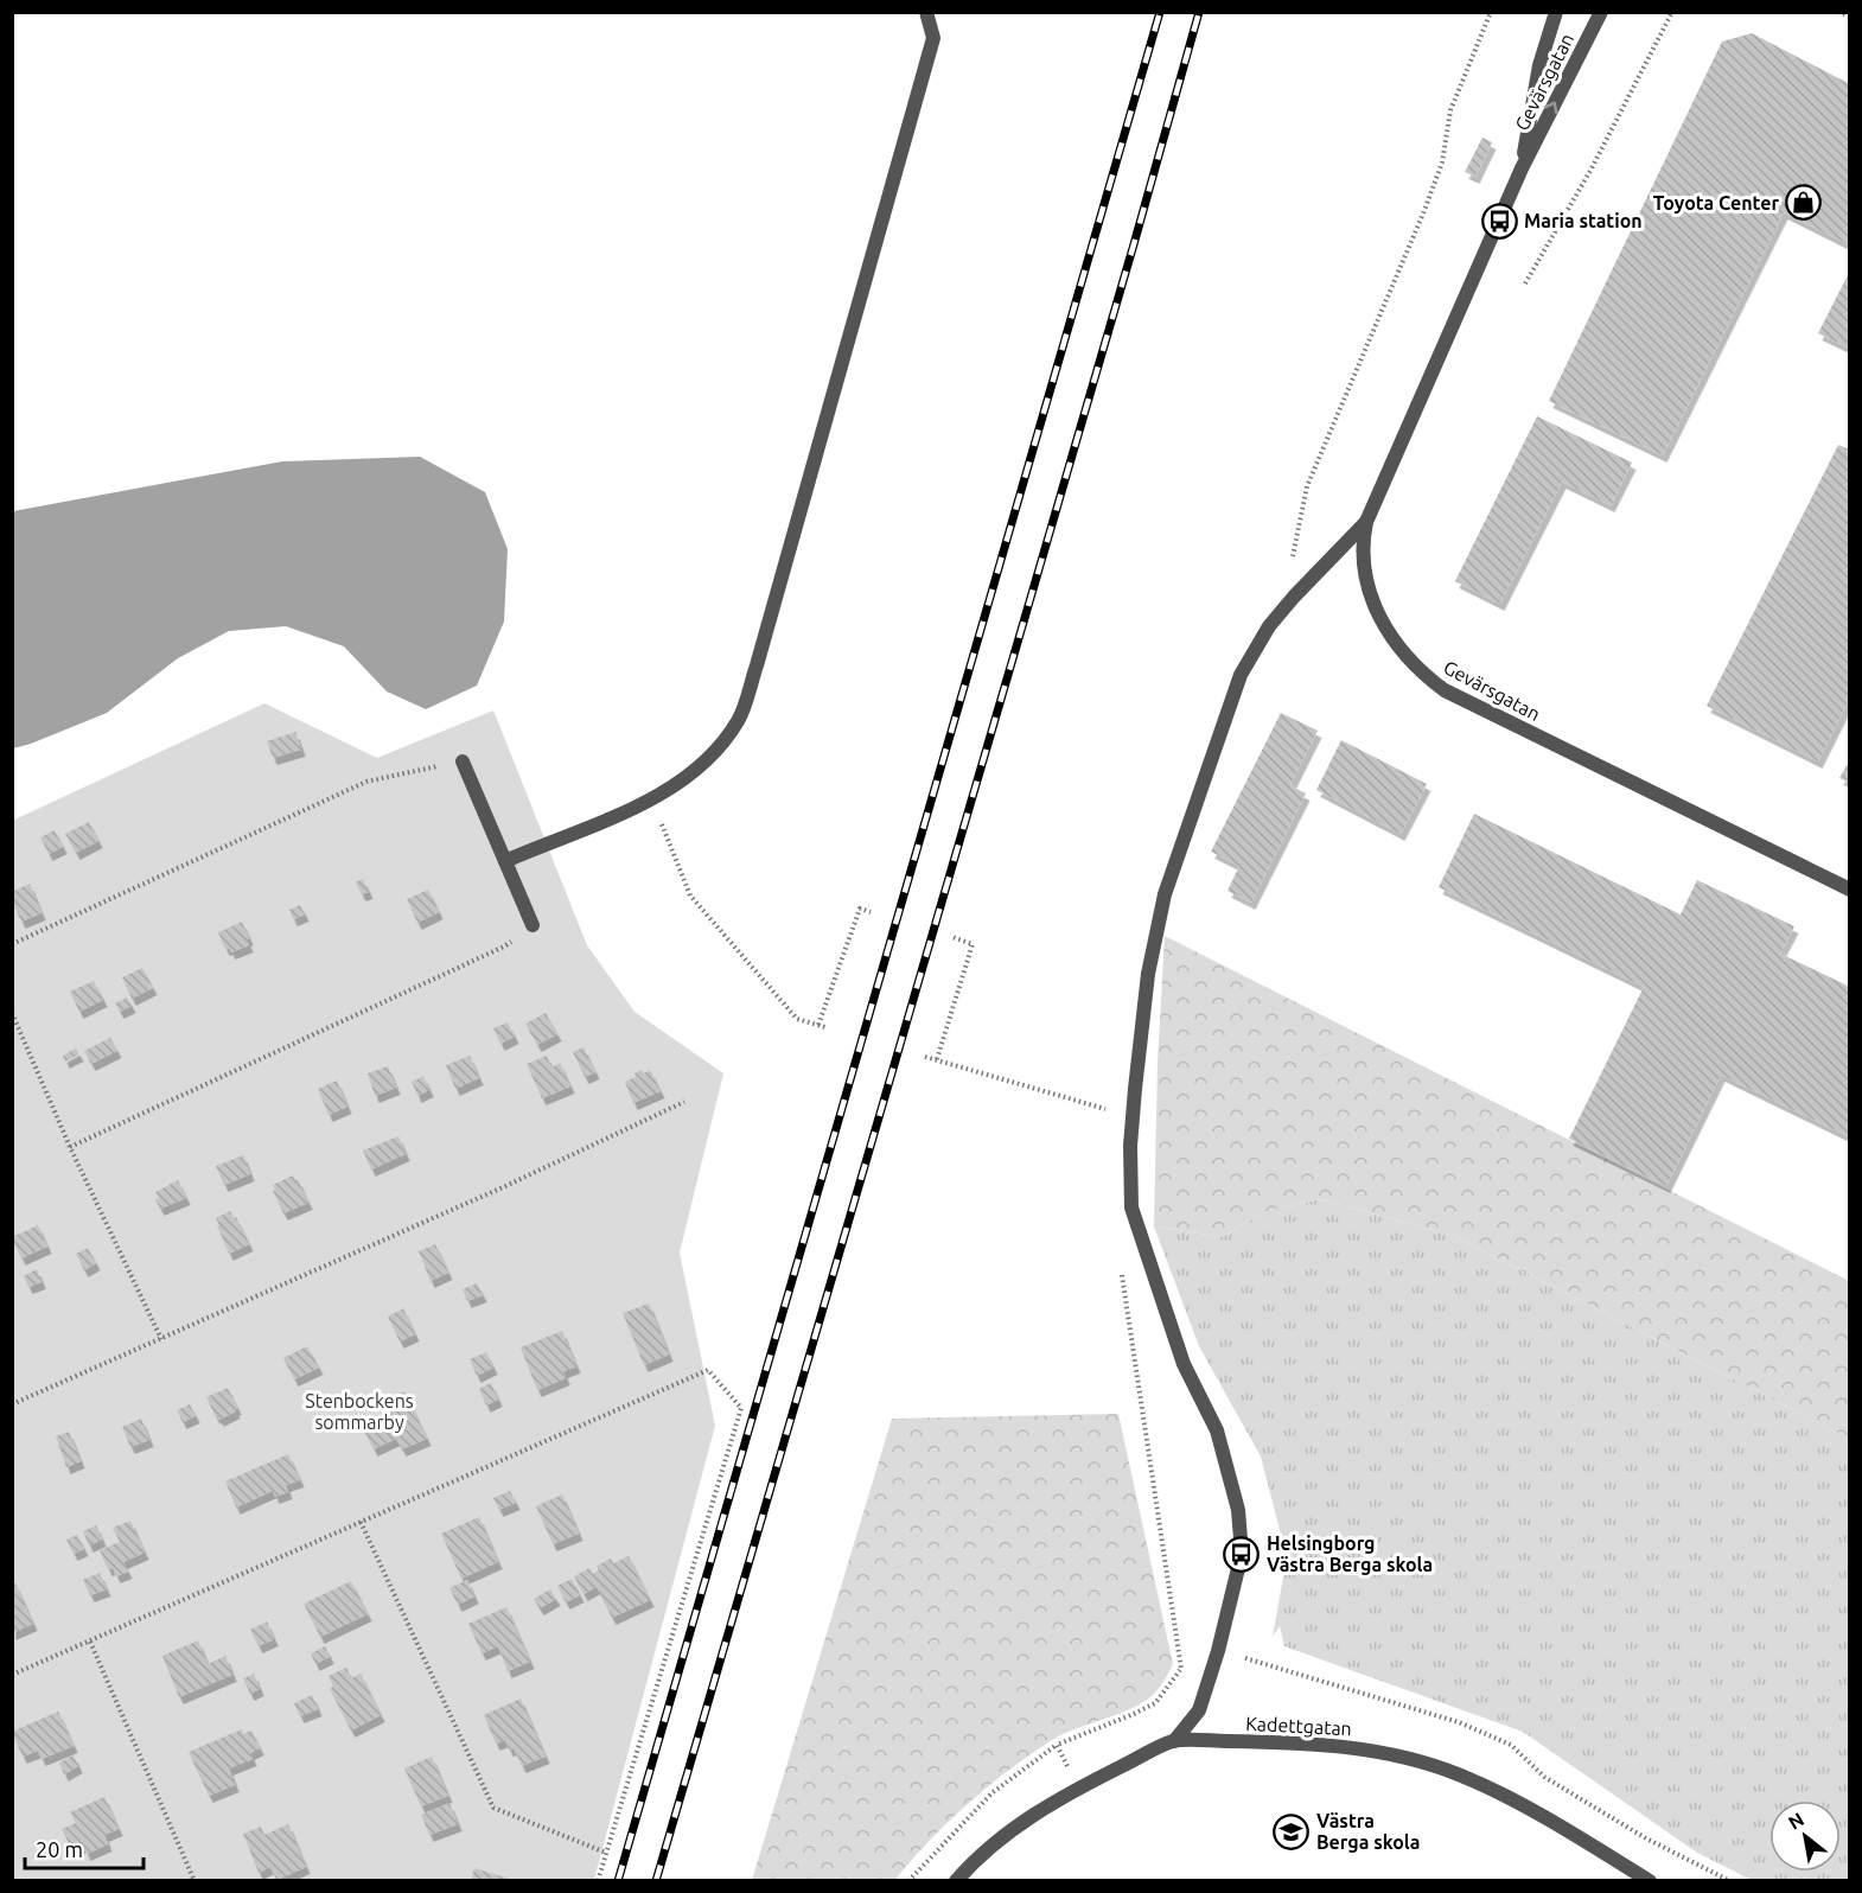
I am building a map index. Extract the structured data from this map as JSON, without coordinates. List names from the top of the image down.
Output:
{
  "streets": {
    "street": ["Gevärsgatan", "Kadettgatan"]
  },
  "parks": ["Stenbockens sommarby"],
  "places": {
    "shop": ["Toyota Center"],
    "bus stop": ["Maria station", "Helsingborg Västra Berga skola"],
    "school or university": ["Västra Berga skola"]
  },
  "scale_bar": "20 m",
  "north": "top left"
}
